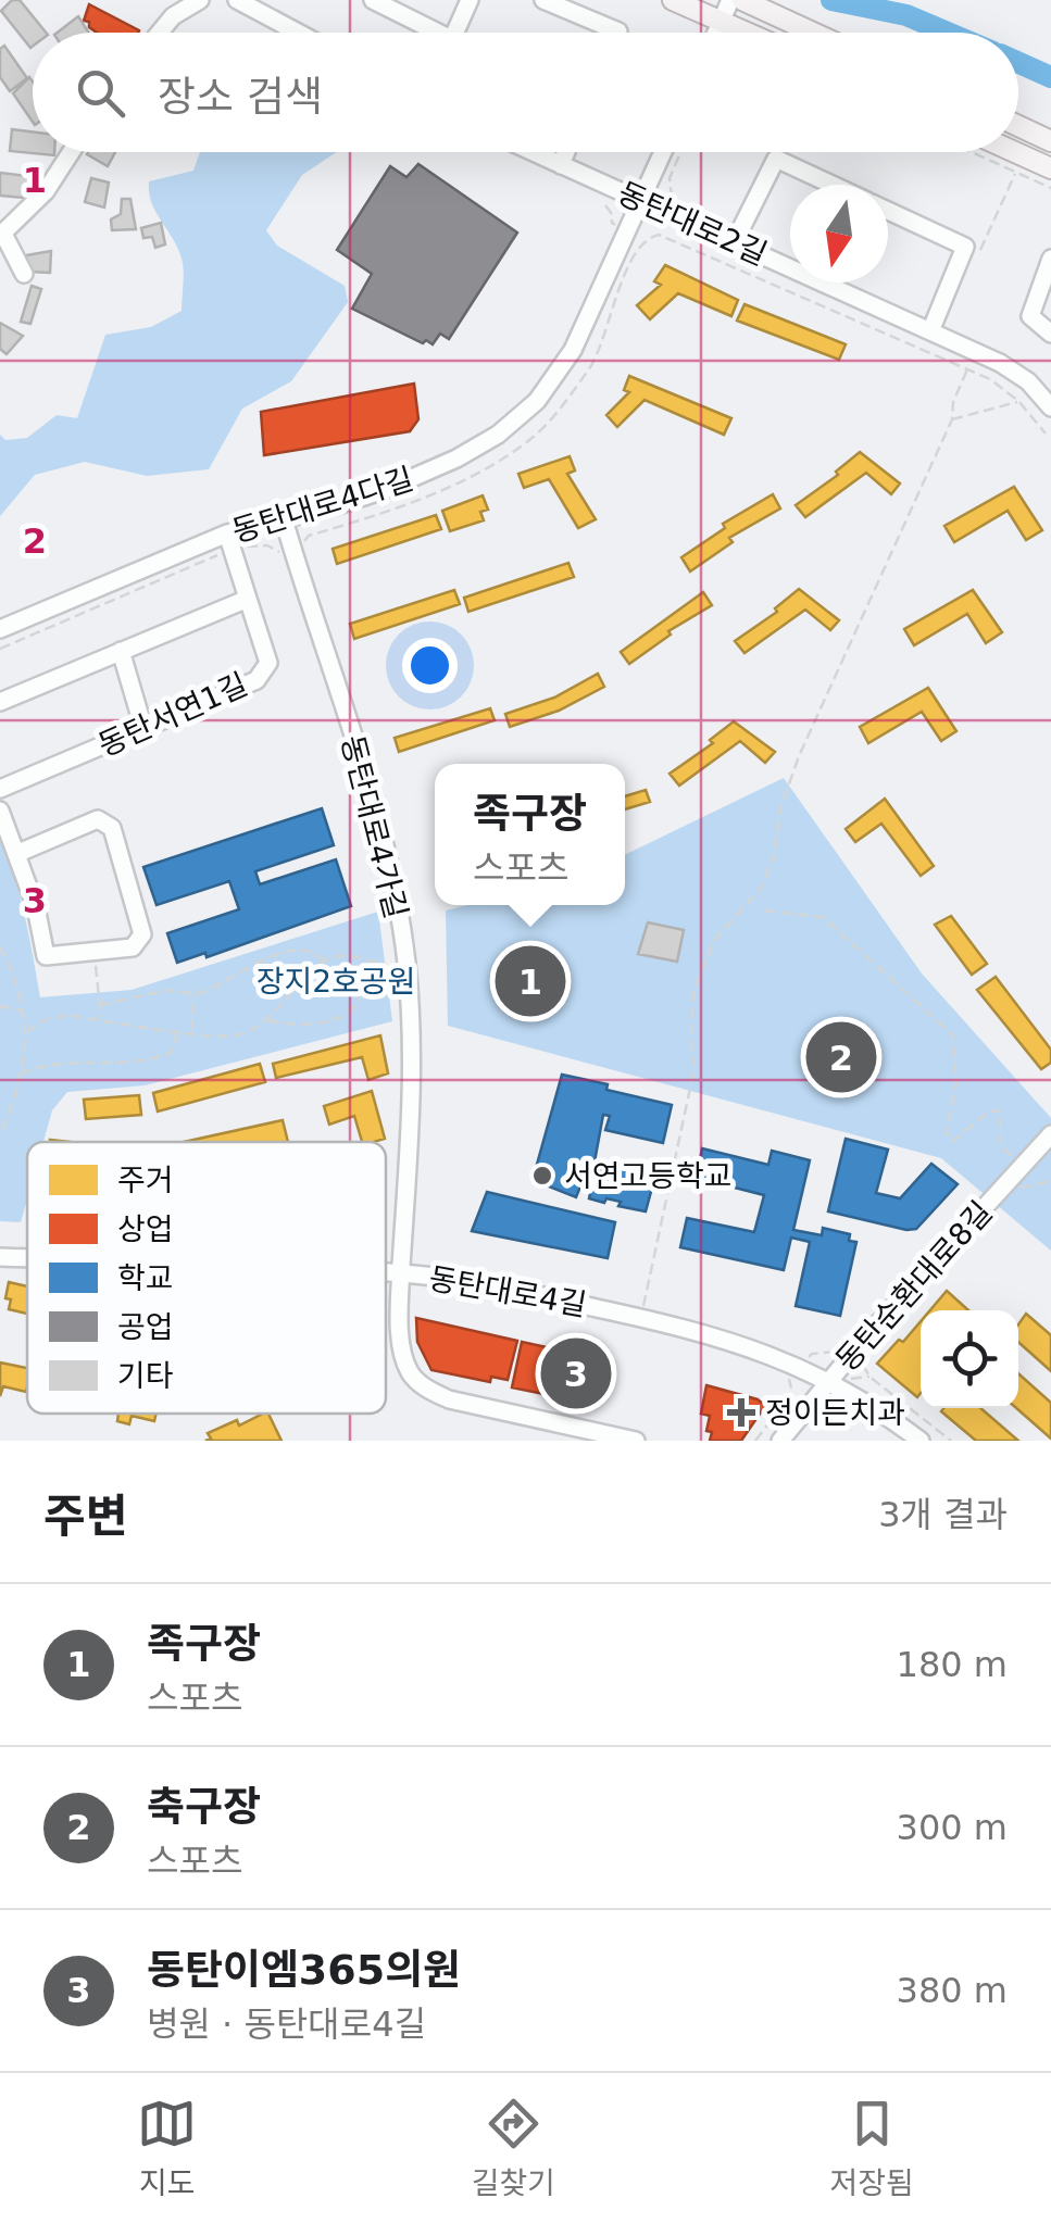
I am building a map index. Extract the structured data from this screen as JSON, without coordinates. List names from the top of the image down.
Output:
{
  "streets": {
    "street": [
      "동탄대로2길",
      "동탄대로4다길",
      "동탄서연1길",
      "동탄대로4가길",
      "동탄순환대로8길",
      "동탄대로4길"
    ]
  },
  "crossings": [
    ["동탄대로2길", "동탄대로4다길"],
    ["동탄대로4다길", "동탄대로4가길"],
    ["동탄대로4가길", "동탄대로4길"],
    ["동탄순환대로8길", "동탄대로4길"]
  ],
  "parks": ["장지2호공원"],
  "places": {
    "other": ["서연고등학교"],
    "health": ["정이든치과"]
  },
  "legend": [
    "주거",
    "상업",
    "학교",
    "공업",
    "기타"
  ],
  "north": "bottom",
  "page": {
    "search": "장소 검색",
    "popup": ["족구장", "스포츠"],
    "pins": ["1", "2", "3"],
    "heading": ["주변", "3개 결과"],
    "list": [
      {
        "mark": "1",
        "name": "족구장",
        "note": "스포츠",
        "value": "180 m"
      },
      {
        "mark": "2",
        "name": "축구장",
        "note": "스포츠",
        "value": "300 m"
      },
      {
        "mark": "3",
        "name": "동탄이엠365의원",
        "note": "병원 · 동탄대로4길",
        "value": "380 m"
      }
    ],
    "nav": ["지도", "길찾기", "저장됨"]
  },
  "grid": {
    "rows": ["1", "2", "3"]
  }
}
